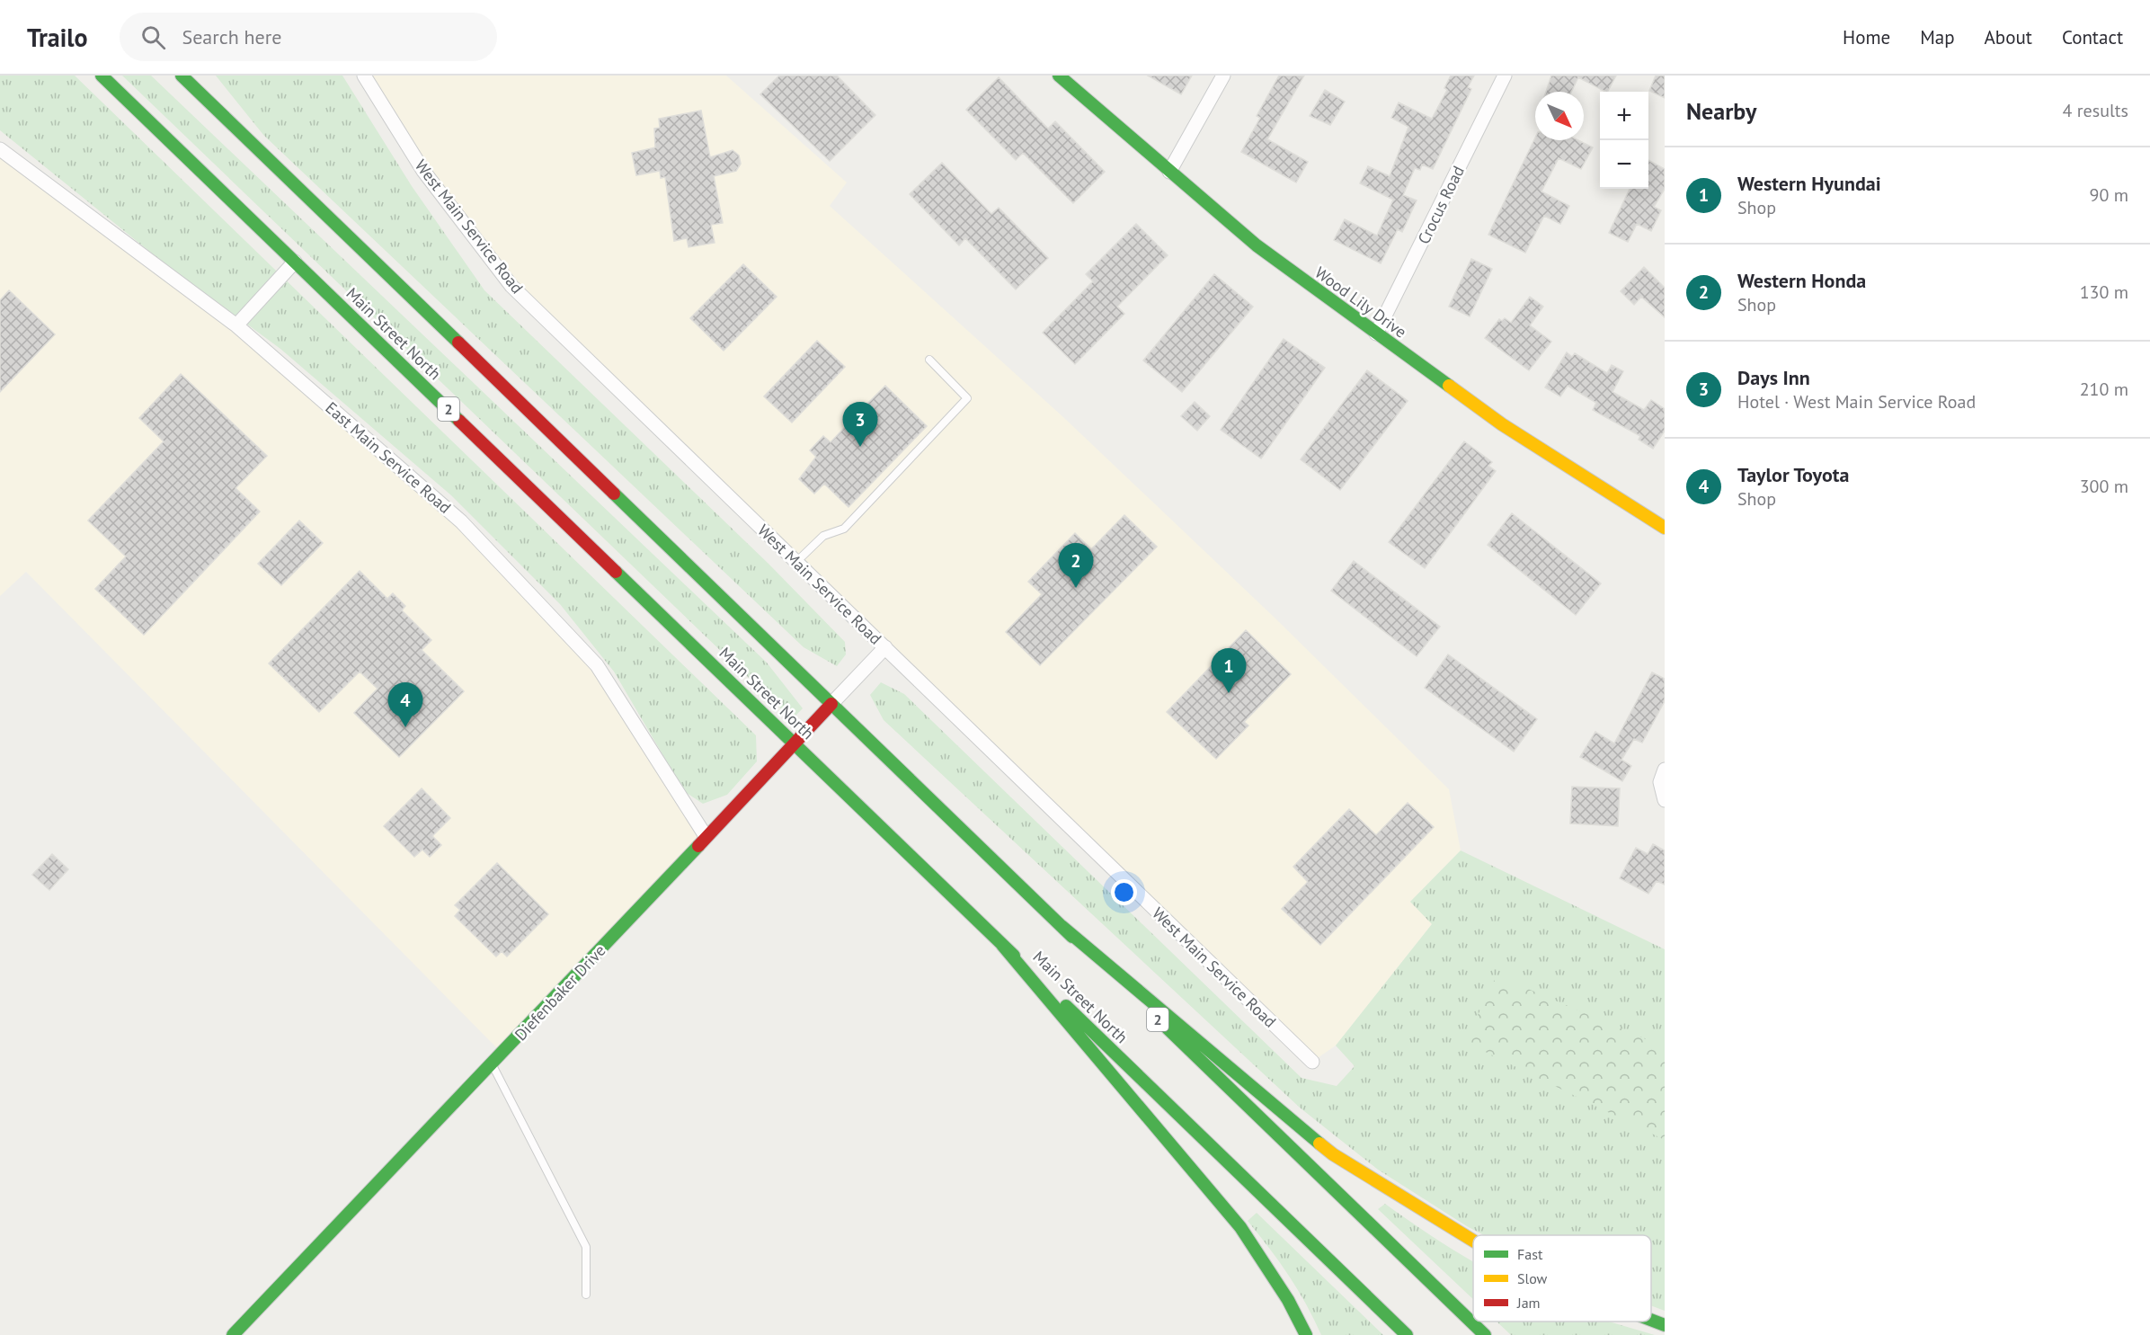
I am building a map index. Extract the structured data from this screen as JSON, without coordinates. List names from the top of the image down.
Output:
{
  "streets": {
    "main road": [
      "Wood Lily Drive",
      "Main Street North",
      "2",
      "Diefenbaker Drive"
    ],
    "street": ["Crocus Road", "West Main Service Road", "East Main Service Road"]
  },
  "crossings": [
    ["Crocus Road", "Wood Lily Drive"],
    ["West Main Service Road", "Diefenbaker Drive"],
    ["Main Street North", "Diefenbaker Drive"],
    ["2", "Diefenbaker Drive"],
    ["East Main Service Road", "Diefenbaker Drive"]
  ],
  "legend": ["Fast", "Slow", "Jam"],
  "north": "bottom right",
  "page": {
    "header": "Trailo",
    "search": "Search here",
    "nav": [
      "Home",
      "Map",
      "About",
      "Contact"
    ],
    "heading": ["Nearby", "4 results"],
    "map_buttons": ["+", "−"],
    "list": [
      {
        "mark": "1",
        "name": "Western Hyundai",
        "note": "Shop",
        "value": "90 m"
      },
      {
        "mark": "2",
        "name": "Western Honda",
        "note": "Shop",
        "value": "130 m"
      },
      {
        "mark": "3",
        "name": "Days Inn",
        "note": "Hotel · West Main Service Road",
        "value": "210 m"
      },
      {
        "mark": "4",
        "name": "Taylor Toyota",
        "note": "Shop",
        "value": "300 m"
      }
    ],
    "pins": [
      "3",
      "2",
      "1",
      "4"
    ]
  }
}
